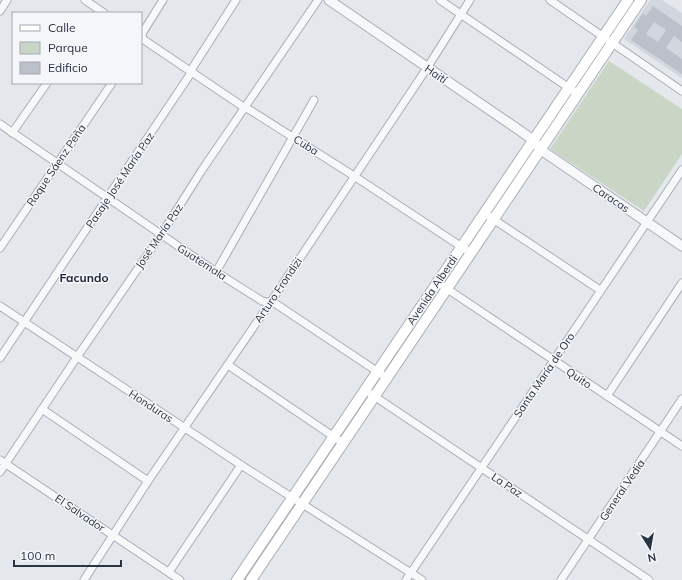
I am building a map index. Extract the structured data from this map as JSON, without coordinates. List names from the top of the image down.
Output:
{
  "streets": {
    "main road": ["Avenida Alberdi"],
    "street": [
      "Haití",
      "Cuba",
      "Roque Sáenz Peña",
      "Pasaje José María Paz",
      "Caracas",
      "José María Paz",
      "Guatemala",
      "Arturo Frondizi",
      "Santa María de Oro",
      "Quito",
      "Honduras",
      "La Paz",
      "General Vedia",
      "El Salvador"
    ]
  },
  "crossings": [
    ["Haití", "Caracas"],
    ["Haití", "Arturo Frondizi"],
    ["Haití", "Avenida Alberdi"],
    ["Cuba", "Pasaje José María Paz"],
    ["Cuba", "José María Paz"],
    ["Cuba", "Arturo Frondizi"],
    ["Cuba", "Avenida Alberdi"],
    ["Roque Sáenz Peña", "Guatemala"],
    ["Pasaje José María Paz", "Guatemala"],
    ["Pasaje José María Paz", "Honduras"],
    ["Caracas", "Avenida Alberdi"],
    ["Caracas", "Santa María de Oro"],
    ["José María Paz", "Guatemala"],
    ["José María Paz", "Honduras"],
    ["José María Paz", "El Salvador"],
    ["Guatemala", "Arturo Frondizi"],
    ["Guatemala", "Avenida Alberdi"],
    ["Arturo Frondizi", "Honduras"],
    ["Arturo Frondizi", "El Salvador"],
    ["Avenida Alberdi", "Quito"],
    ["Avenida Alberdi", "Honduras"],
    ["Avenida Alberdi", "La Paz"],
    ["Santa María de Oro", "Quito"],
    ["Santa María de Oro", "Honduras"],
    ["Santa María de Oro", "La Paz"],
    ["Quito", "General Vedia"],
    ["La Paz", "General Vedia"]
  ],
  "districts": ["Facundo"],
  "legend": ["Calle", "Parque", "Edificio"],
  "scale_bar": "100 m",
  "north": "bottom"
}
